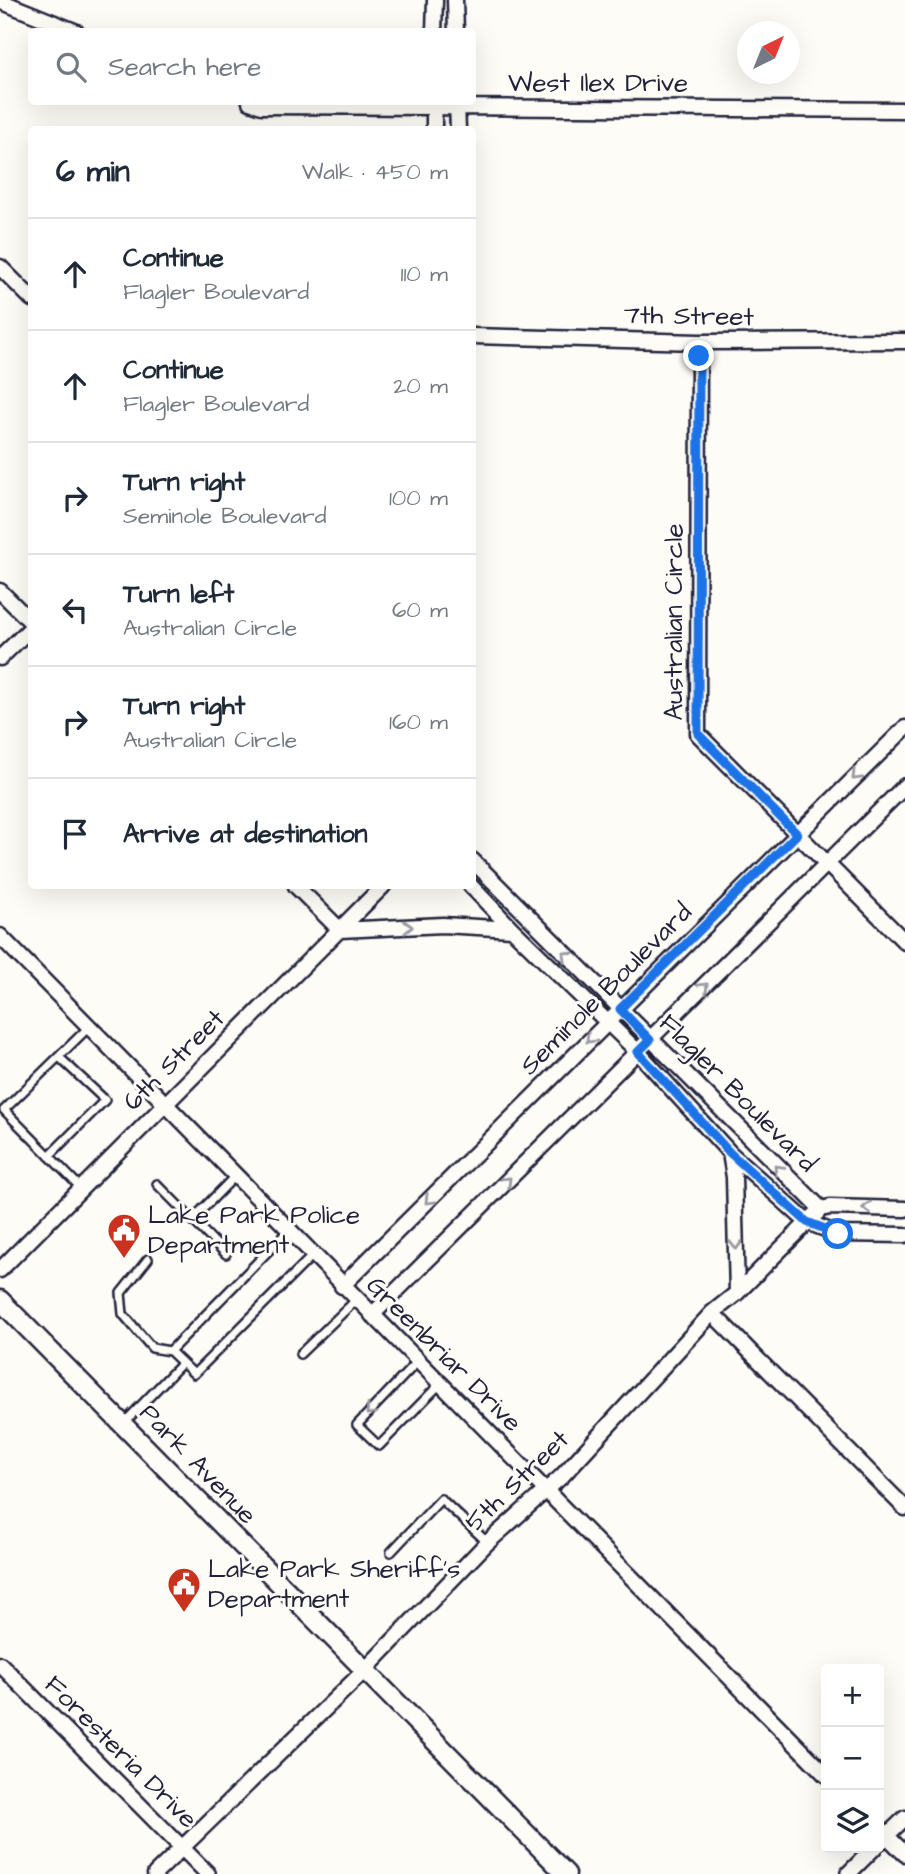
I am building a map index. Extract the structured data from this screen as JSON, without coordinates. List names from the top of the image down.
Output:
{
  "streets": {
    "street": [
      "West Ilex Drive",
      "7th Street",
      "Australian Circle",
      "Seminole Boulevard",
      "6th Street",
      "Flagler Boulevard",
      "Greenbriar Drive",
      "Park Avenue",
      "5th Street",
      "Foresteria Drive"
    ]
  },
  "crossings": [
    ["7th Street", "Australian Circle"],
    ["Australian Circle", "Seminole Boulevard"],
    ["Seminole Boulevard", "Flagler Boulevard"],
    ["Seminole Boulevard", "Greenbriar Drive"],
    ["6th Street", "Greenbriar Drive"],
    ["Flagler Boulevard", "5th Street"],
    ["Greenbriar Drive", "5th Street"],
    ["Park Avenue", "5th Street"],
    ["5th Street", "Foresteria Drive"]
  ],
  "places": {
    "public building": ["Lake Park Police Department", "Lake Park Sheriff's Department"]
  },
  "north": "top right",
  "page": {
    "search": "Search here",
    "heading": ["6 min", "Walk · 450 m"],
    "list": [
      ["Continue", "Flagler Boulevard", "110 m"],
      ["Continue", "Flagler Boulevard", "20 m"],
      ["Turn right", "Seminole Boulevard", "100 m"],
      ["Turn left", "Australian Circle", "60 m"],
      ["Turn right", "Australian Circle", "160 m"],
      "Arrive at destination"
    ],
    "map_buttons": ["+", "−"]
  }
}
